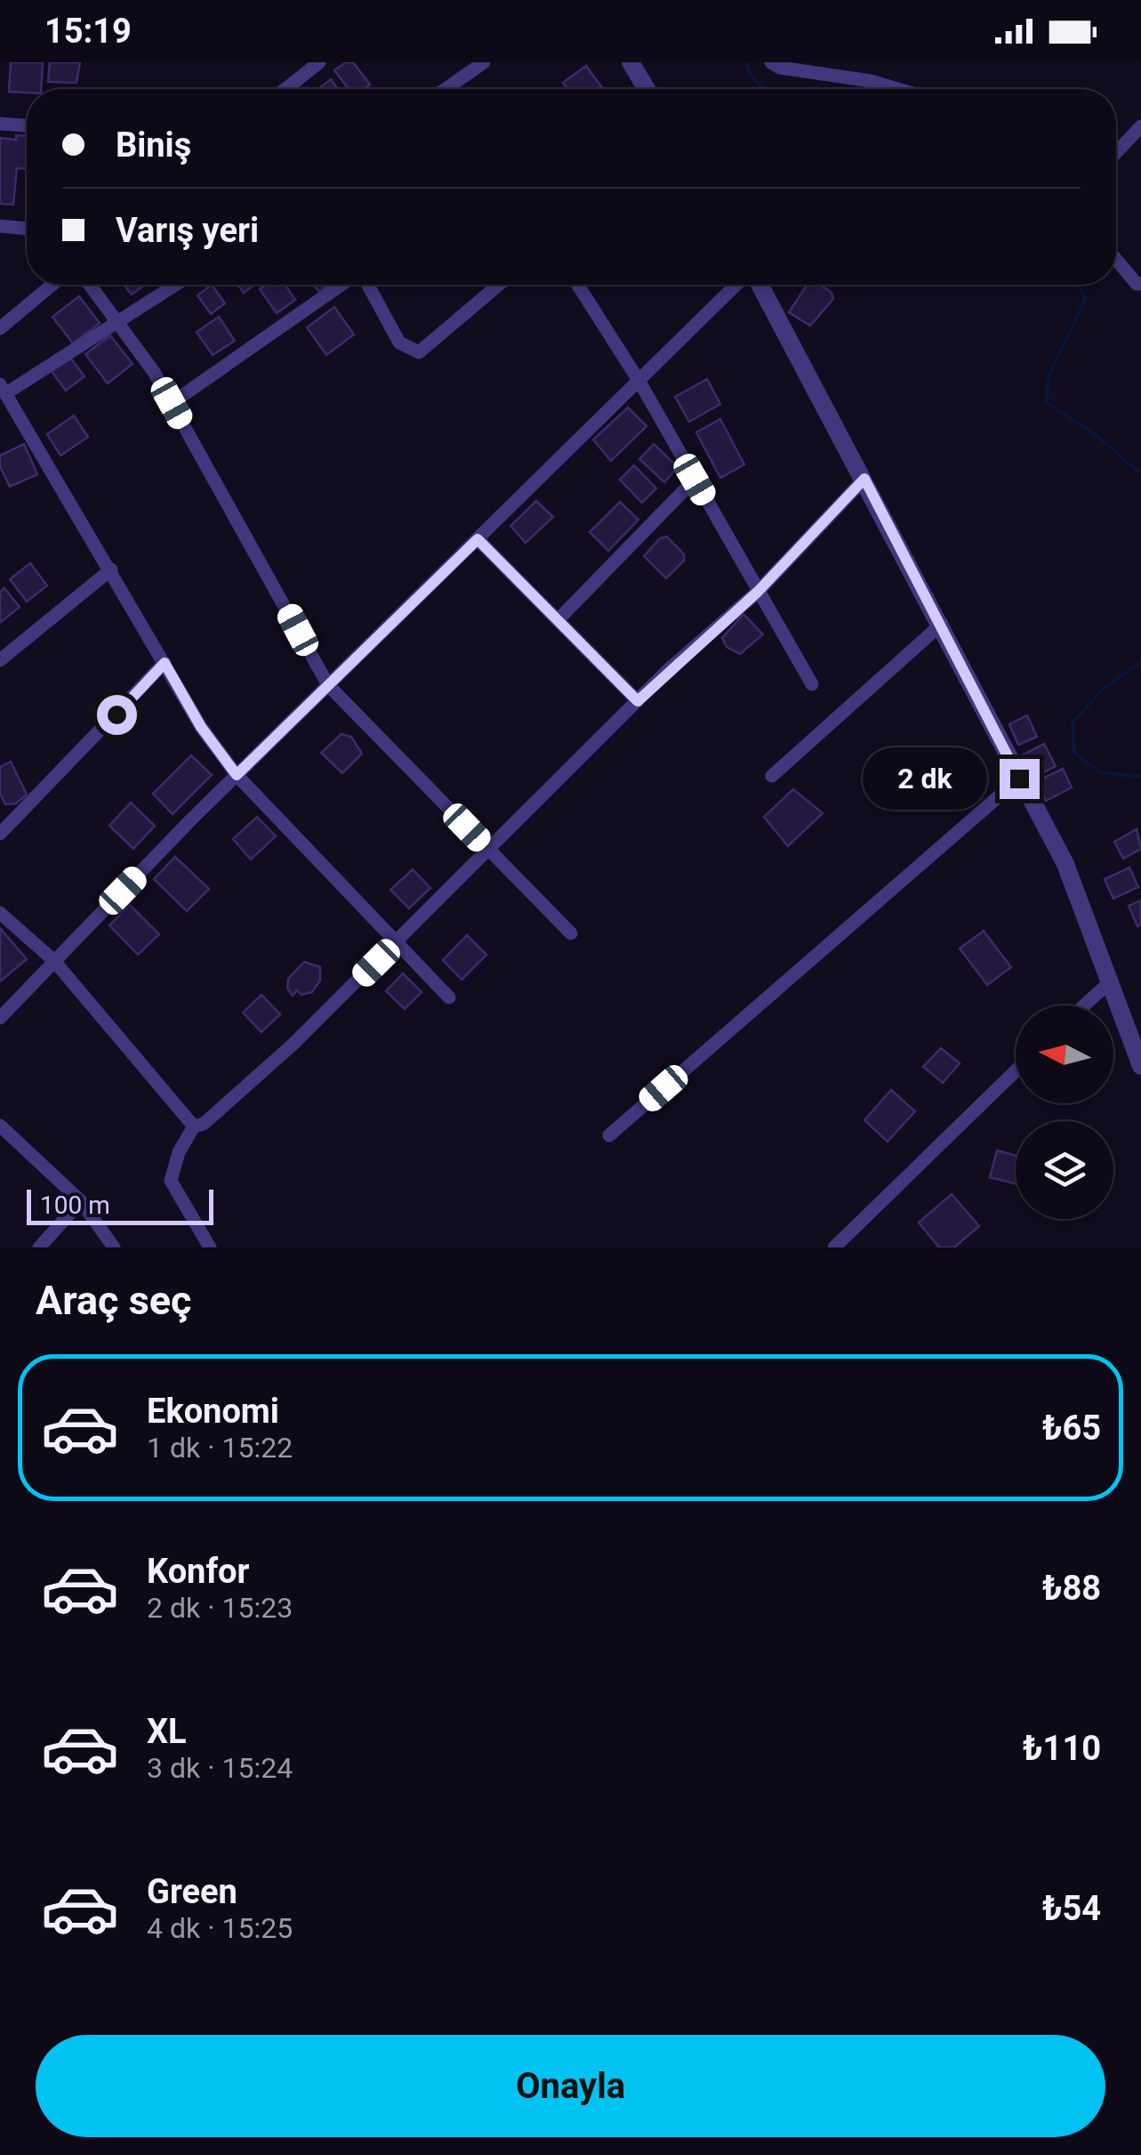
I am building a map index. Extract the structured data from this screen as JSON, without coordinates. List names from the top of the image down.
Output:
{
  "scale_bar": "100 m",
  "north": "left",
  "page": {
    "status": "15:19",
    "banner": ["Biniş", "Varış yeri"],
    "bubble": "2 dk",
    "scale": "100 m",
    "heading": "Araç seç",
    "list": [
      {
        "name": "Ekonomi",
        "note": "1 dk · 15:22",
        "value": "₺65"
      },
      {
        "name": "Konfor",
        "note": "2 dk · 15:23",
        "value": "₺88"
      },
      {
        "name": "XL",
        "note": "3 dk · 15:24",
        "value": "₺110"
      },
      {
        "name": "Green",
        "note": "4 dk · 15:25",
        "value": "₺54"
      }
    ],
    "buttons": "Onayla"
  }
}
